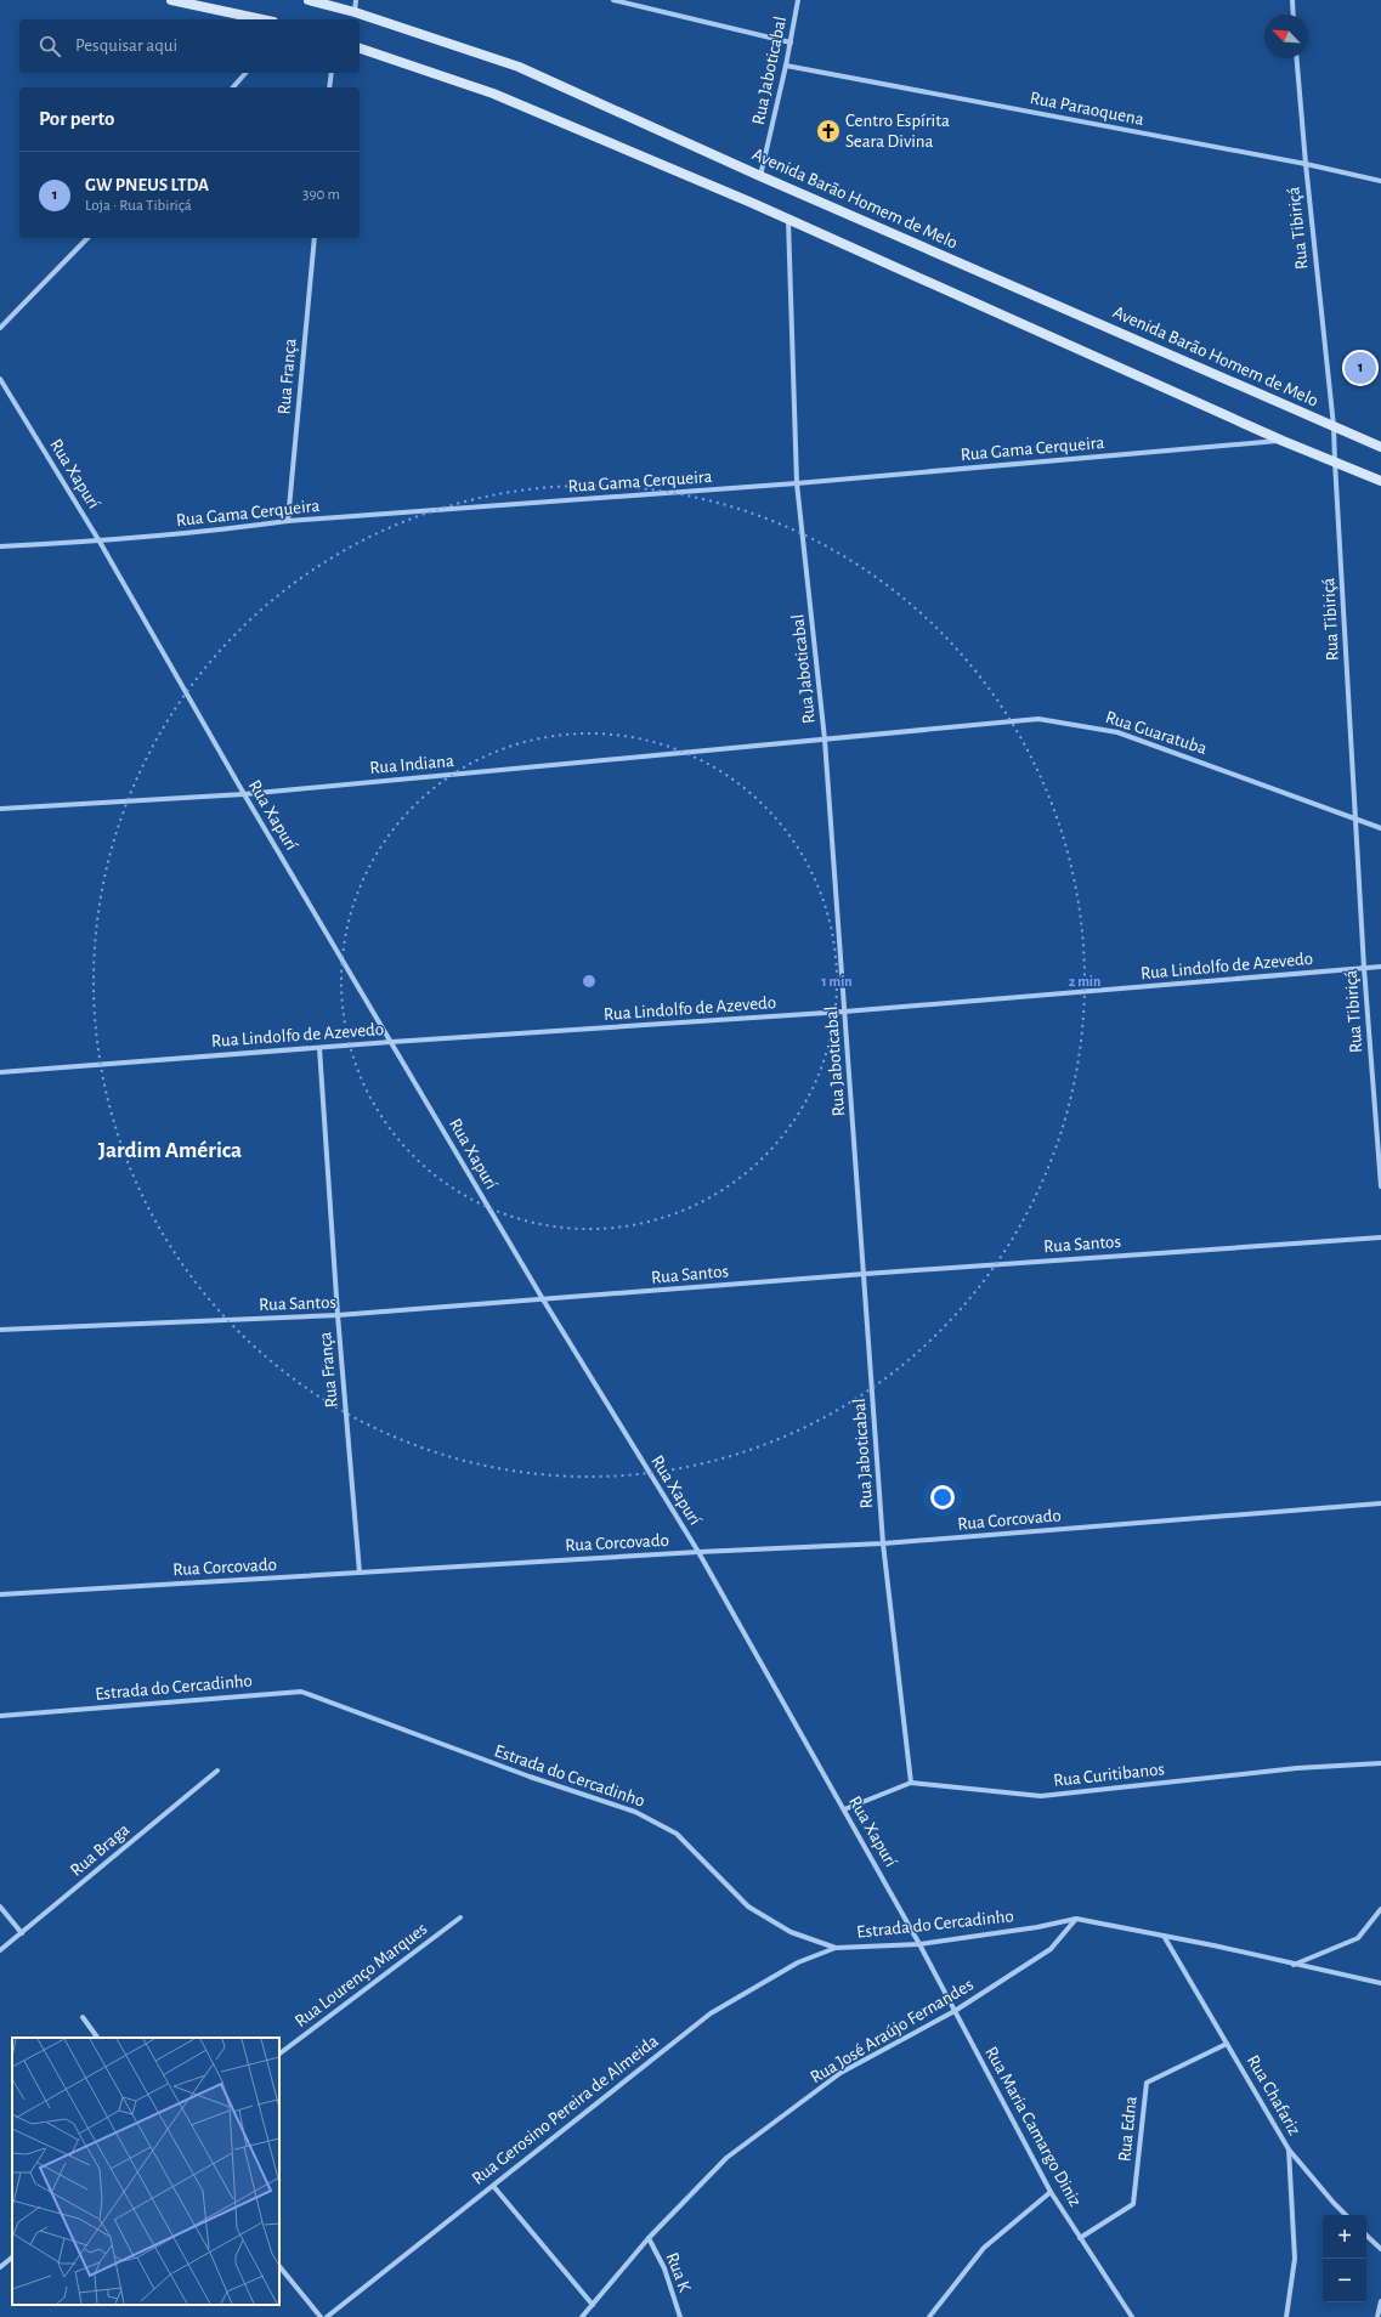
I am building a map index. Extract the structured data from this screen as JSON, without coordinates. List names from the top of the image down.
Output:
{
  "streets": {
    "main road": ["Avenida Barão Homem de Melo"],
    "street": [
      "Rua Jaboticabal",
      "Rua Paraoquena",
      "Rua Tibiriçá",
      "Rua França",
      "Rua Gama Cerqueira",
      "Rua Xapurí",
      "Rua Guaratuba",
      "Rua Indiana",
      "Rua Lindolfo de Azevedo",
      "Rua Santos",
      "Rua Corcovado",
      "Estrada do Cercadinho",
      "Rua Curitibanos",
      "Rua Braga",
      "Rua Lourenço Marques",
      "Rua José Araújo Fernandes",
      "Rua Chafariz",
      "Rua Gerosino Pereira de Almeida",
      "Rua Maria Camargo Diniz",
      "Rua Edna",
      "Rua K"
    ]
  },
  "crossings": [
    ["Rua Jaboticabal", "Rua Paraoquena"],
    ["Rua Jaboticabal", "Avenida Barão Homem de Melo"],
    ["Rua Jaboticabal", "Rua Gama Cerqueira"],
    ["Rua Jaboticabal", "Rua Guaratuba"],
    ["Rua Jaboticabal", "Rua Indiana"],
    ["Rua Jaboticabal", "Rua Lindolfo de Azevedo"],
    ["Rua Jaboticabal", "Rua Santos"],
    ["Rua Jaboticabal", "Rua Corcovado"],
    ["Rua Jaboticabal", "Rua Curitibanos"],
    ["Rua Paraoquena", "Rua Tibiriçá"],
    ["Avenida Barão Homem de Melo", "Rua Tibiriçá"],
    ["Rua Tibiriçá", "Rua Guaratuba"],
    ["Rua Tibiriçá", "Rua Lindolfo de Azevedo"],
    ["Rua França", "Rua Gama Cerqueira"],
    ["Rua França", "Rua Lindolfo de Azevedo"],
    ["Rua França", "Rua Santos"],
    ["Rua França", "Rua Corcovado"],
    ["Rua Gama Cerqueira", "Rua Xapurí"],
    ["Rua Xapurí", "Rua Indiana"],
    ["Rua Xapurí", "Rua Lindolfo de Azevedo"],
    ["Rua Xapurí", "Rua Santos"],
    ["Rua Xapurí", "Rua Corcovado"],
    ["Rua Xapurí", "Estrada do Cercadinho"],
    ["Rua Xapurí", "Rua Curitibanos"],
    ["Rua Xapurí", "Rua Maria Camargo Diniz"],
    ["Rua Guaratuba", "Rua Indiana"],
    ["Estrada do Cercadinho", "Rua José Araújo Fernandes"],
    ["Estrada do Cercadinho", "Rua Chafariz"],
    ["Estrada do Cercadinho", "Rua Gerosino Pereira de Almeida"],
    ["Estrada do Cercadinho", "Rua Maria Camargo Diniz"],
    ["Rua José Araújo Fernandes", "Rua Maria Camargo Diniz"],
    ["Rua José Araújo Fernandes", "Rua K"],
    ["Rua Chafariz", "Rua Edna"],
    ["Rua Maria Camargo Diniz", "Rua Edna"]
  ],
  "districts": ["Jardim América"],
  "places": {
    "church": ["Centro Espírita Seara Divina"]
  },
  "north": "top left",
  "page": {
    "search": "Pesquisar aqui",
    "heading": "Por perto",
    "list": [
      {
        "mark": "1",
        "name": "GW PNEUS LTDA",
        "note": "Loja · Rua Tibiriçá",
        "value": "390 m"
      }
    ],
    "pins": "1",
    "map_buttons": ["+", "−"]
  },
  "rings": ["1 min", "2 min"]
}
